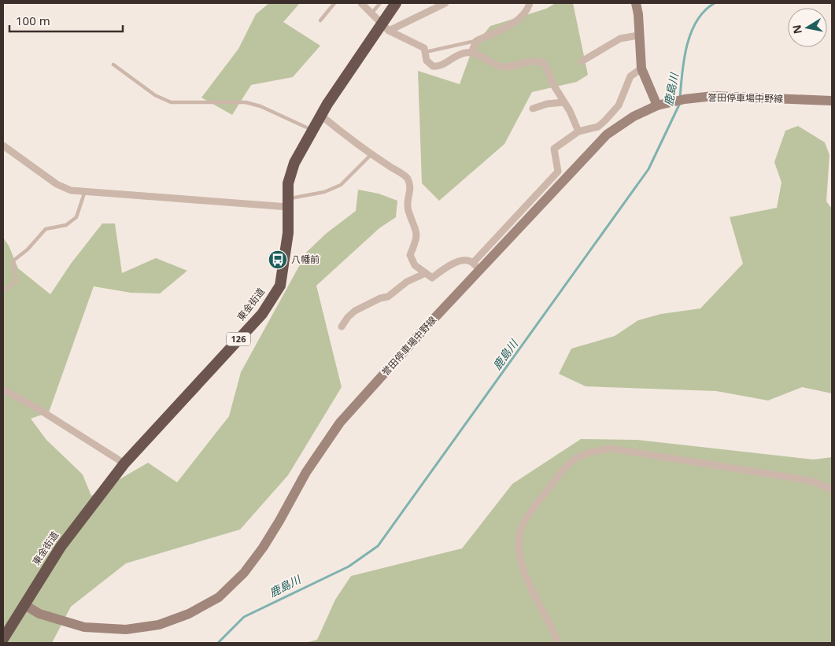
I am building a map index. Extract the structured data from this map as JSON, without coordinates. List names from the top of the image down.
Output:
{
  "streets": {
    "highway": ["東金街道", "126"],
    "main road": ["誉田停車場中野線"]
  },
  "crossings": [
    ["誉田停車場中野線", "東金街道"]
  ],
  "water": ["鹿島川"],
  "places": {
    "bus stop": ["八幡前"]
  },
  "scale_bar": "100 m",
  "north": "left"
}
